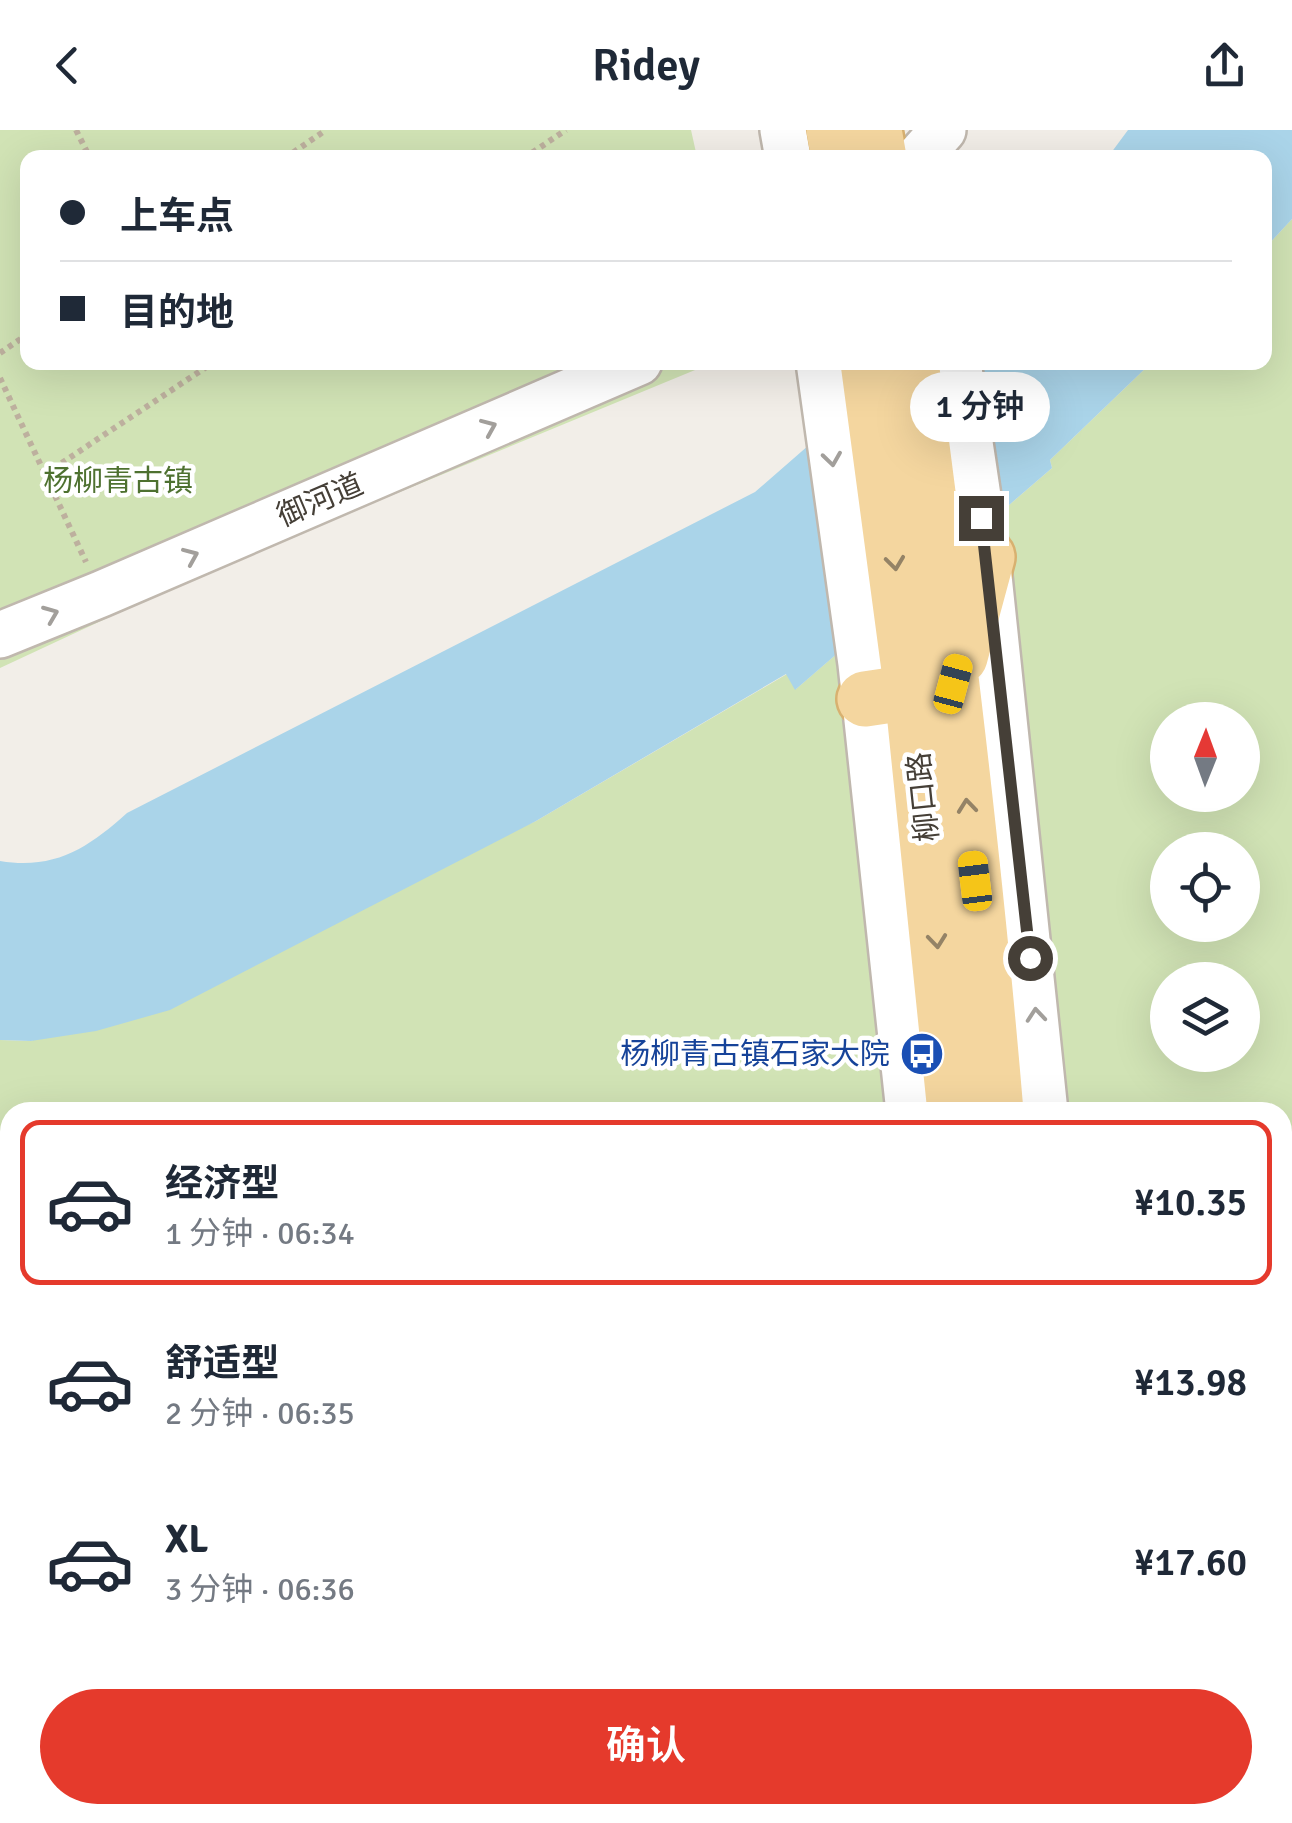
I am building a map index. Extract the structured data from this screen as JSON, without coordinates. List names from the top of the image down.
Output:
{
  "streets": {
    "main road": ["柳口路"],
    "street": ["御河道"]
  },
  "one_way": ["御河道"],
  "parks": ["杨柳青古镇"],
  "places": {
    "bus stop": ["杨柳青古镇石家大院"]
  },
  "north": "top",
  "page": {
    "header": "Ridey",
    "banner": ["上车点", "目的地"],
    "bubble": "1 分钟",
    "list": [
      {
        "name": "经济型",
        "note": "1 分钟 · 06:34",
        "value": "¥10.35"
      },
      {
        "name": "舒适型",
        "note": "2 分钟 · 06:35",
        "value": "¥13.98"
      },
      {
        "name": "XL",
        "note": "3 分钟 · 06:36",
        "value": "¥17.60"
      }
    ],
    "buttons": "确认"
  }
}
